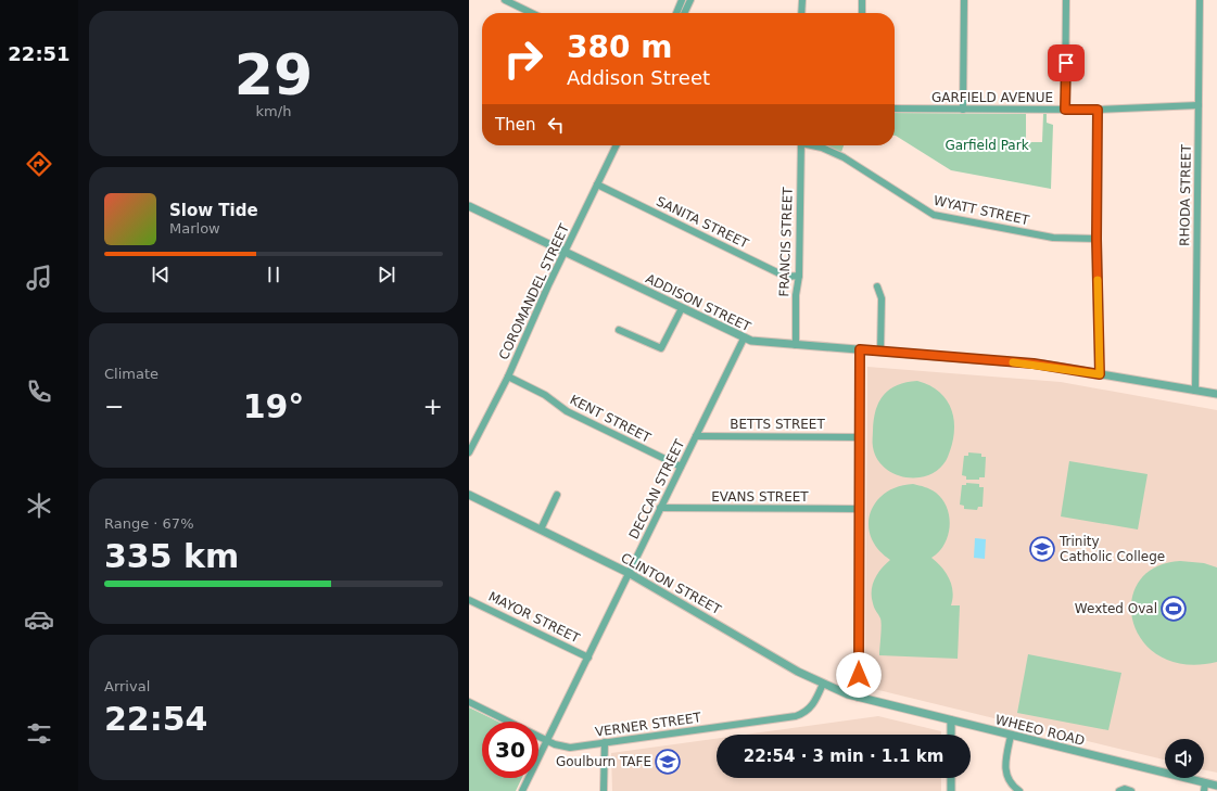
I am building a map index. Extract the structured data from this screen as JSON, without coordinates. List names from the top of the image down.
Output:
{
  "streets": {
    "street": [
      "GARFIELD AVENUE",
      "RHODA STREET",
      "WYATT STREET",
      "SANITA STREET",
      "FRANCIS STREET",
      "COROMANDEL STREET",
      "ADDISON STREET",
      "KENT STREET",
      "BETTS STREET",
      "DECCAN STREET",
      "EVANS STREET",
      "CLINTON STREET",
      "MAYOR STREET",
      "VERNER STREET",
      "WHEEO ROAD"
    ]
  },
  "crossings": [
    ["GARFIELD AVENUE", "RHODA STREET"],
    ["RHODA STREET", "ADDISON STREET"],
    ["SANITA STREET", "FRANCIS STREET"],
    ["SANITA STREET", "COROMANDEL STREET"],
    ["FRANCIS STREET", "ADDISON STREET"],
    ["COROMANDEL STREET", "ADDISON STREET"],
    ["COROMANDEL STREET", "KENT STREET"],
    ["ADDISON STREET", "DECCAN STREET"],
    ["KENT STREET", "DECCAN STREET"],
    ["BETTS STREET", "DECCAN STREET"],
    ["DECCAN STREET", "EVANS STREET"],
    ["DECCAN STREET", "CLINTON STREET"],
    ["DECCAN STREET", "MAYOR STREET"],
    ["DECCAN STREET", "VERNER STREET"],
    ["CLINTON STREET", "VERNER STREET"],
    ["CLINTON STREET", "WHEEO ROAD"]
  ],
  "parks": ["Garfield Park"],
  "places": {
    "school or university": ["Trinity Catholic College", "Goulburn TAFE"],
    "sports": ["Wexted Oval"]
  },
  "page": {
    "tabs": "22:51",
    "tile": [
      ["29", "km/h"],
      "Climate",
      ["Range · 67%", "335 km"],
      ["Arrival", "22:54"]
    ],
    "turn": ["380 m", "Addison Street"],
    "then": "Then",
    "song": ["Slow Tide", "Marlow"],
    "heat": ["−", "19°", "+"],
    "limit": "30",
    "trip": "22:54 · 3 min · 1.1 km"
  }
}
